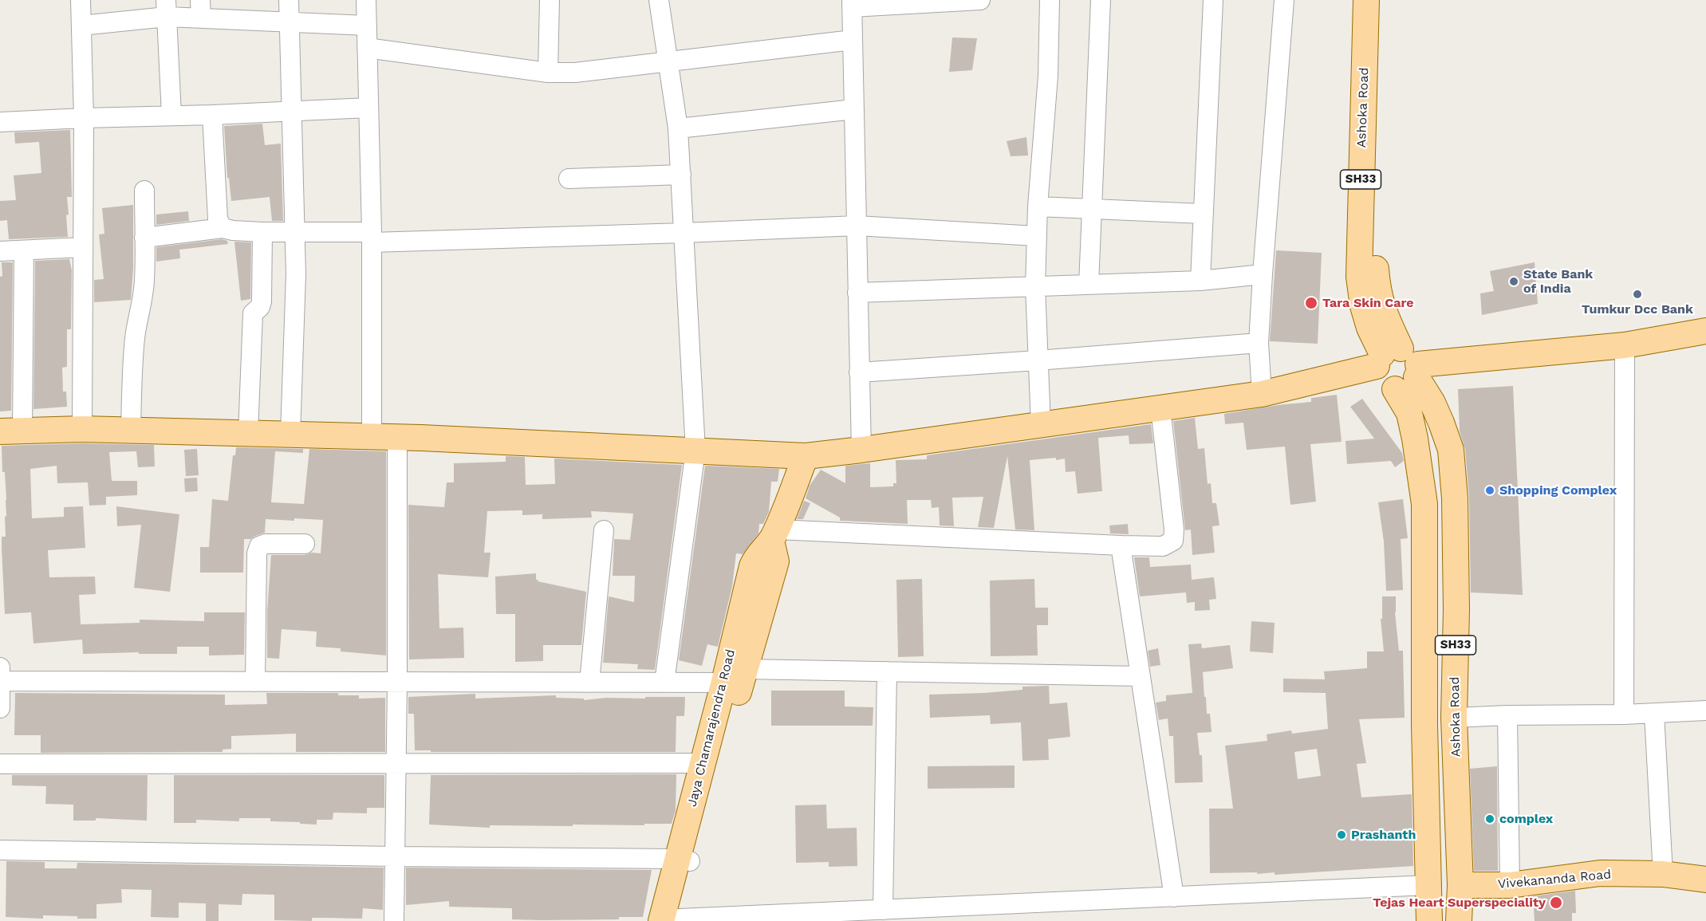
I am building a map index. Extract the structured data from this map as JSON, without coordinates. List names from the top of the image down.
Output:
{
  "streets": {
    "main road": [
      "Ashoka Road",
      "SH33",
      "Jaya Chamarajendra Road",
      "Vivekananda Road"
    ]
  },
  "crossings": [
    ["Ashoka Road", "Vivekananda Road"]
  ],
  "places": [
    "State Bank of India",
    "Tumkur Dcc Bank",
    "Tara Skin Care",
    "Shopping Complex",
    "complex",
    "Prashanth",
    "Tejas Heart Superspeciality"
  ]
}
